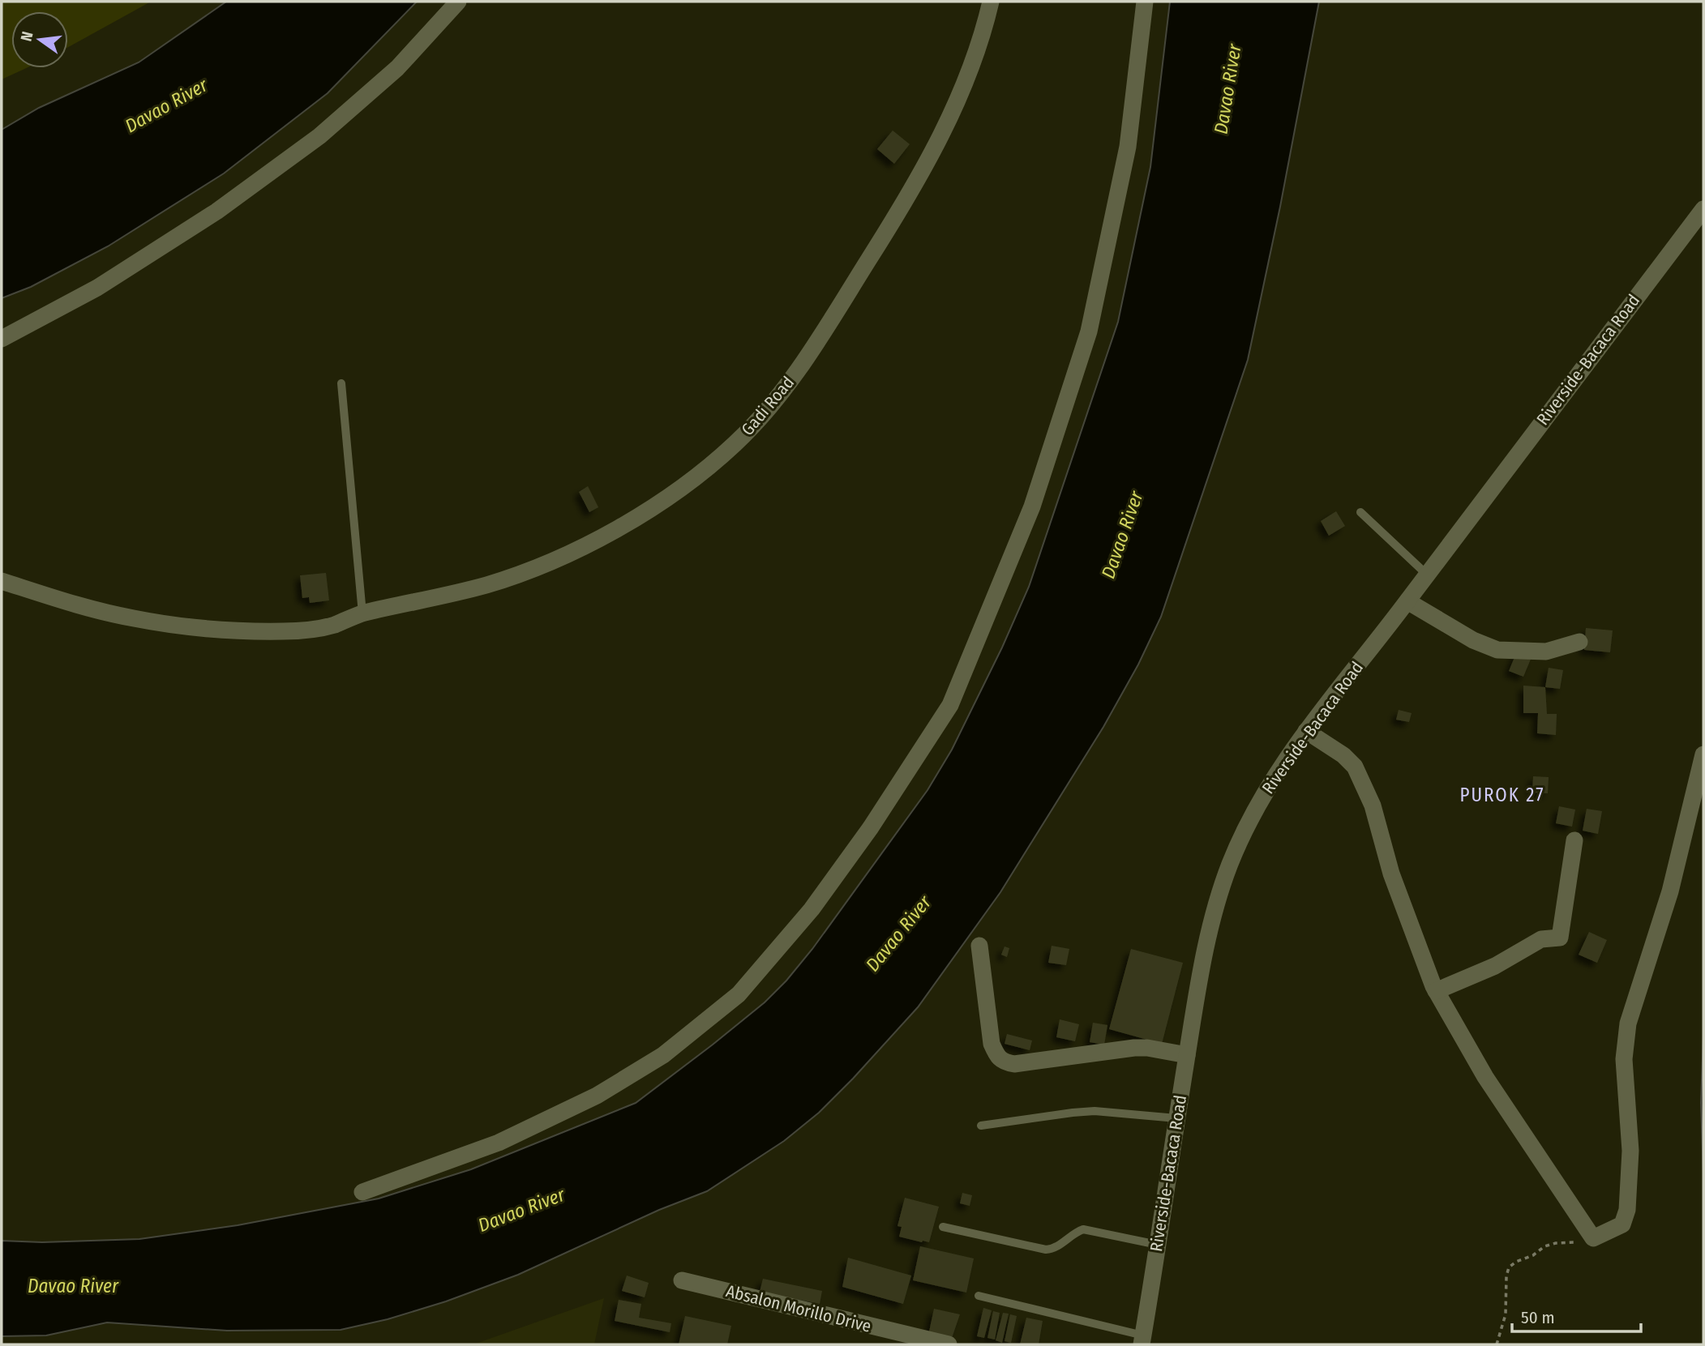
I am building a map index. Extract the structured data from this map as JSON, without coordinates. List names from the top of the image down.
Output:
{
  "streets": {
    "street": ["Riverside-Bacaca Road", "Gadi Road", "Absalon Morillo Drive"]
  },
  "districts": ["PUROK 27"],
  "water": ["Davao River"],
  "scale_bar": "50 m",
  "north": "left"
}
